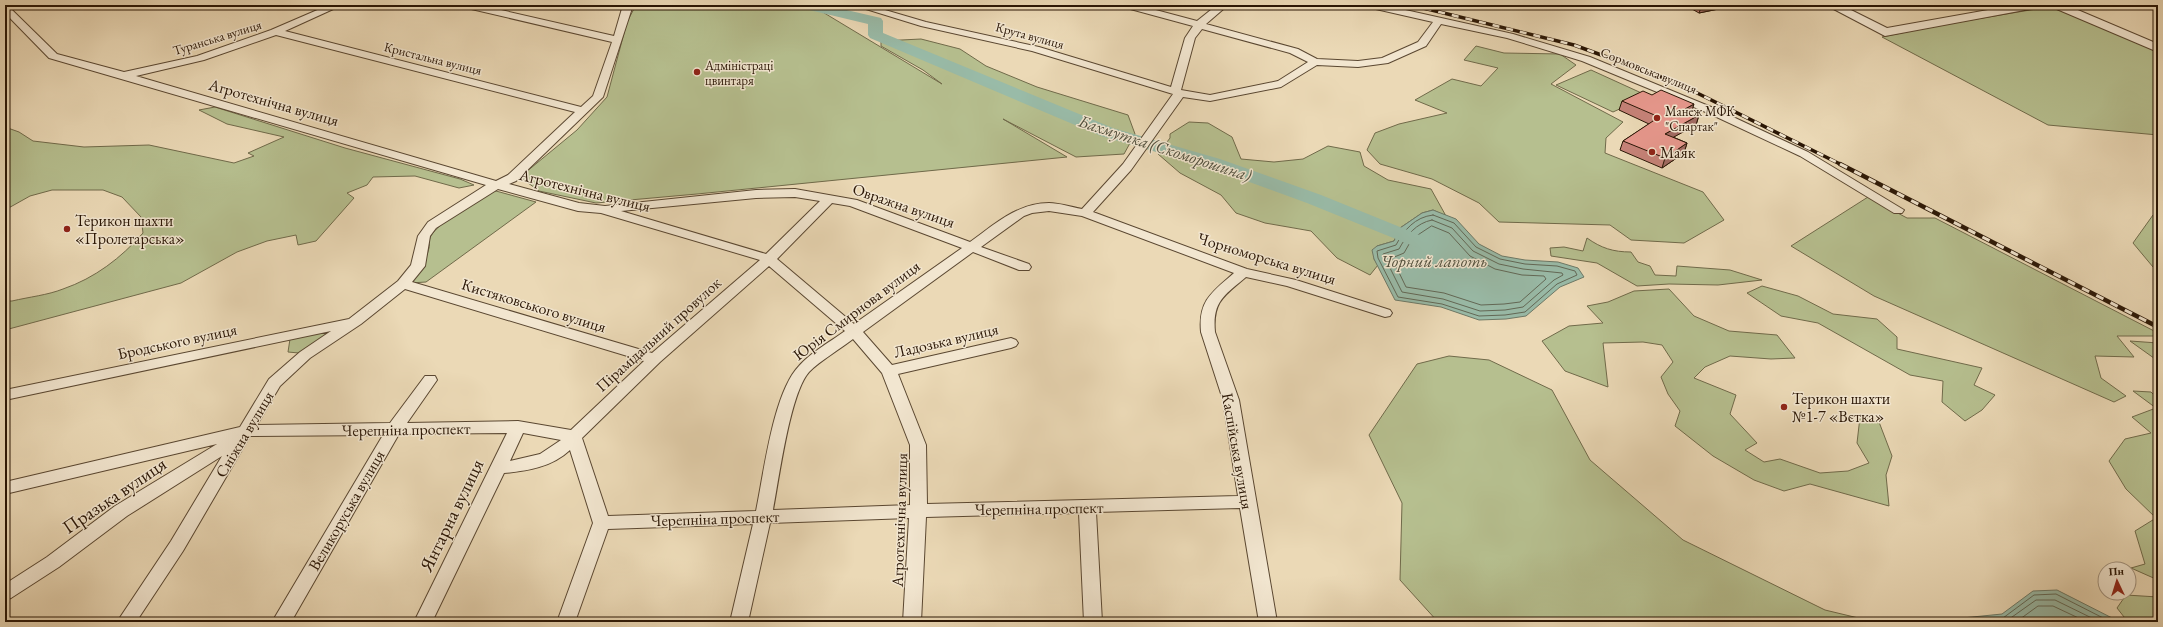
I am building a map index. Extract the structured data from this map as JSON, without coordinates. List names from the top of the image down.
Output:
{
  "streets": {
    "street": [
      "Крута вулиця",
      "Туранська вулиця",
      "Кристальна вулиця",
      "Сормовська вулиця",
      "Агротехнічна вулиця",
      "Овражна вулиця",
      "Чорноморська вулиця",
      "Кистяковського вулиця",
      "Юрія Смирнова вулиця",
      "Пірамідальний провулок",
      "Ладозька вулиця",
      "Бродського вулиця",
      "Черепніна проспект",
      "Сніжна вулиця",
      "Каспійська вулиця",
      "Празька вулиця",
      "Великоруська вулиця",
      "Янтарна вулиця"
    ]
  },
  "crossings": [
    ["Туранська вулиця", "Кристальна вулиця"],
    ["Туранська вулиця", "Агротехнічна вулиця"],
    ["Кристальна вулиця", "Сніжна вулиця"],
    ["Агротехнічна вулиця", "Овражна вулиця"],
    ["Агротехнічна вулиця", "Юрія Смирнова вулиця"],
    ["Агротехнічна вулиця", "Пірамідальний провулок"],
    ["Агротехнічна вулиця", "Ладозька вулиця"],
    ["Агротехнічна вулиця", "Черепніна проспект"],
    ["Агротехнічна вулиця", "Сніжна вулиця"],
    ["Овражна вулиця", "Юрія Смирнова вулиця"],
    ["Овражна вулиця", "Пірамідальний провулок"],
    ["Чорноморська вулиця", "Юрія Смирнова вулиця"],
    ["Чорноморська вулиця", "Каспійська вулиця"],
    ["Кистяковського вулиця", "Пірамідальний провулок"],
    ["Кистяковського вулиця", "Сніжна вулиця"],
    ["Юрія Смирнова вулиця", "Черепніна проспект"],
    ["Пірамідальний провулок", "Черепніна проспект"],
    ["Пірамідальний провулок", "Янтарна вулиця"],
    ["Бродського вулиця", "Сніжна вулиця"],
    ["Черепніна проспект", "Сніжна вулиця"],
    ["Черепніна проспект", "Каспійська вулиця"],
    ["Черепніна проспект", "Празька вулиця"],
    ["Черепніна проспект", "Великоруська вулиця"],
    ["Черепніна проспект", "Янтарна вулиця"],
    ["Сніжна вулиця", "Празька вулиця"]
  ],
  "water": ["Бахмутка (Скоморошина)", "Чорний лапоть"],
  "places": [
    "Адміністраці цвинтаря",
    "Манеж МФК \"Спартак\"",
    "Маяк",
    "Терикон шахти «Пролетарська»",
    "Терикон шахти №1-7 «Вєтка»"
  ],
  "north": "top"
}
